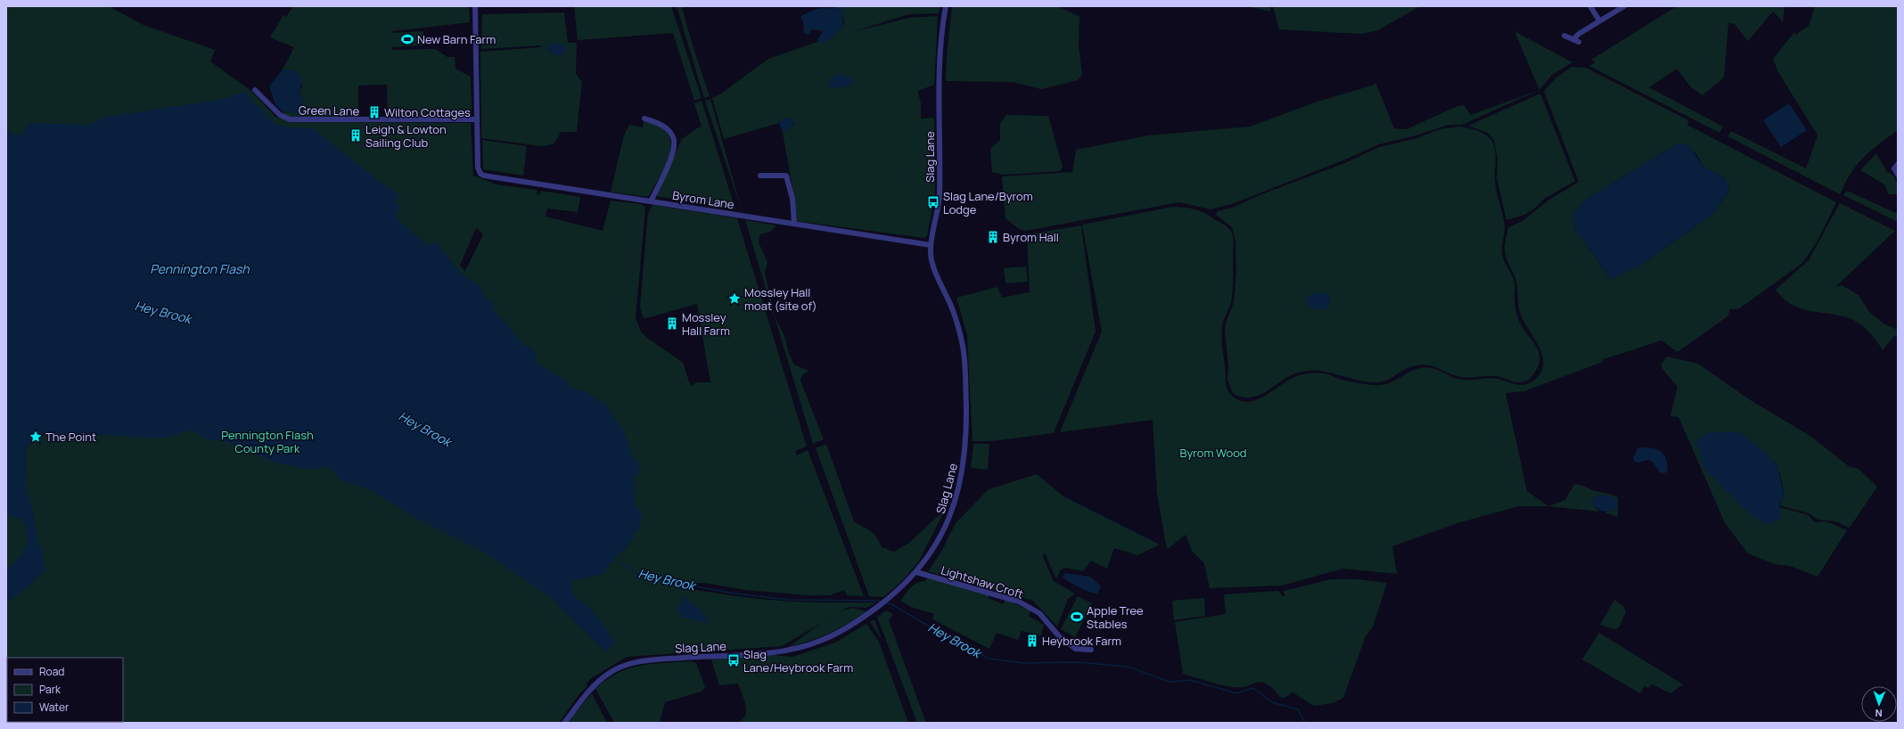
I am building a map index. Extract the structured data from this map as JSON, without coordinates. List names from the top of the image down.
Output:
{
  "streets": {
    "street": [
      "Green Lane",
      "Slag Lane",
      "Byrom Lane",
      "Lightshaw Croft"
    ]
  },
  "crossings": [
    ["Green Lane", "Byrom Lane"],
    ["Slag Lane", "Byrom Lane"],
    ["Slag Lane", "Lightshaw Croft"]
  ],
  "water": ["Pennington Flash", "Hey Brook"],
  "parks": ["Pennington Flash County Park", "Byrom Wood"],
  "places": {
    "sports": ["New Barn Farm", "Apple Tree Stables"],
    "building": [
      "Wilton Cottages",
      "Leigh & Lowton Sailing Club",
      "Byrom Hall",
      "Mossley Hall Farm",
      "Heybrook Farm"
    ],
    "bus stop": ["Slag Lane/Byrom Lodge", "Slag Lane/Heybrook Farm"],
    "place": ["Mossley Hall moat (site of)", "The Point"]
  },
  "legend": ["Road", "Park", "Water"],
  "north": "bottom"
}
